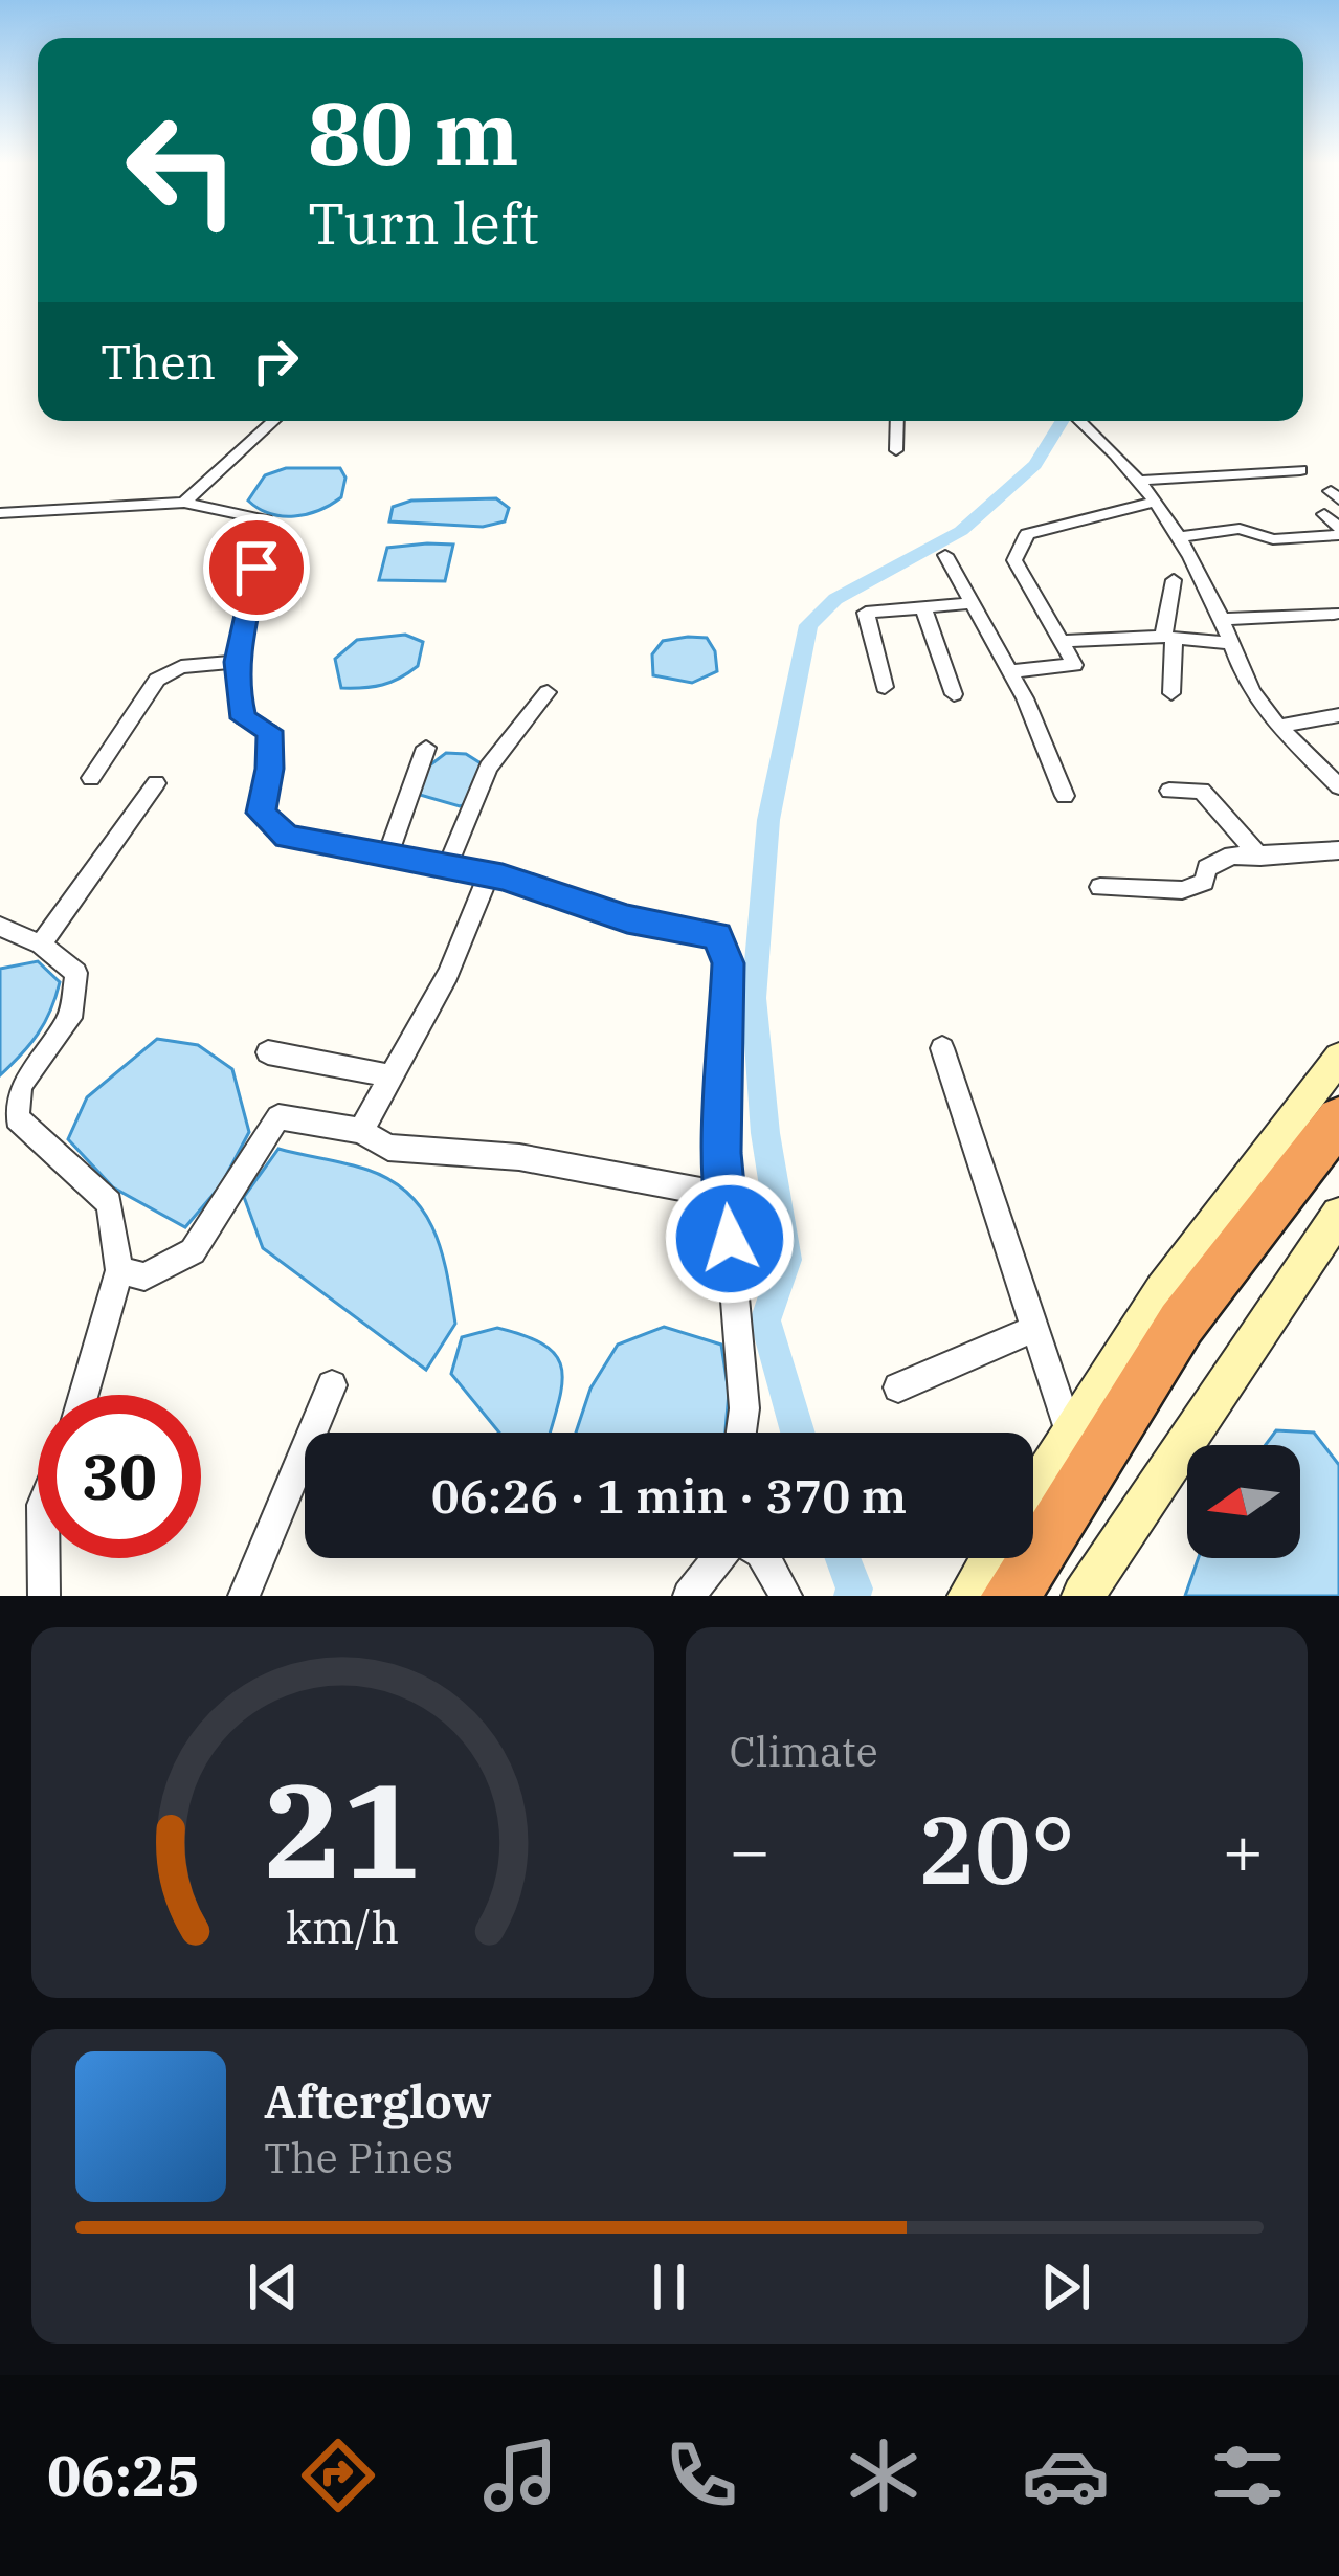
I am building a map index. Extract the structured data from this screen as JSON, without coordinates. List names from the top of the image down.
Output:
{
  "north": "left",
  "page": {
    "turn": ["80 m", "Turn left"],
    "then": "Then",
    "limit": "30",
    "trip": "06:26 · 1 min · 370 m",
    "tile": "Climate",
    "heat": ["−", "20°", "+"],
    "song": ["Afterglow", "The Pines"],
    "tabs": "06:25",
    "gauge": ["21", "km/h"]
  }
}
